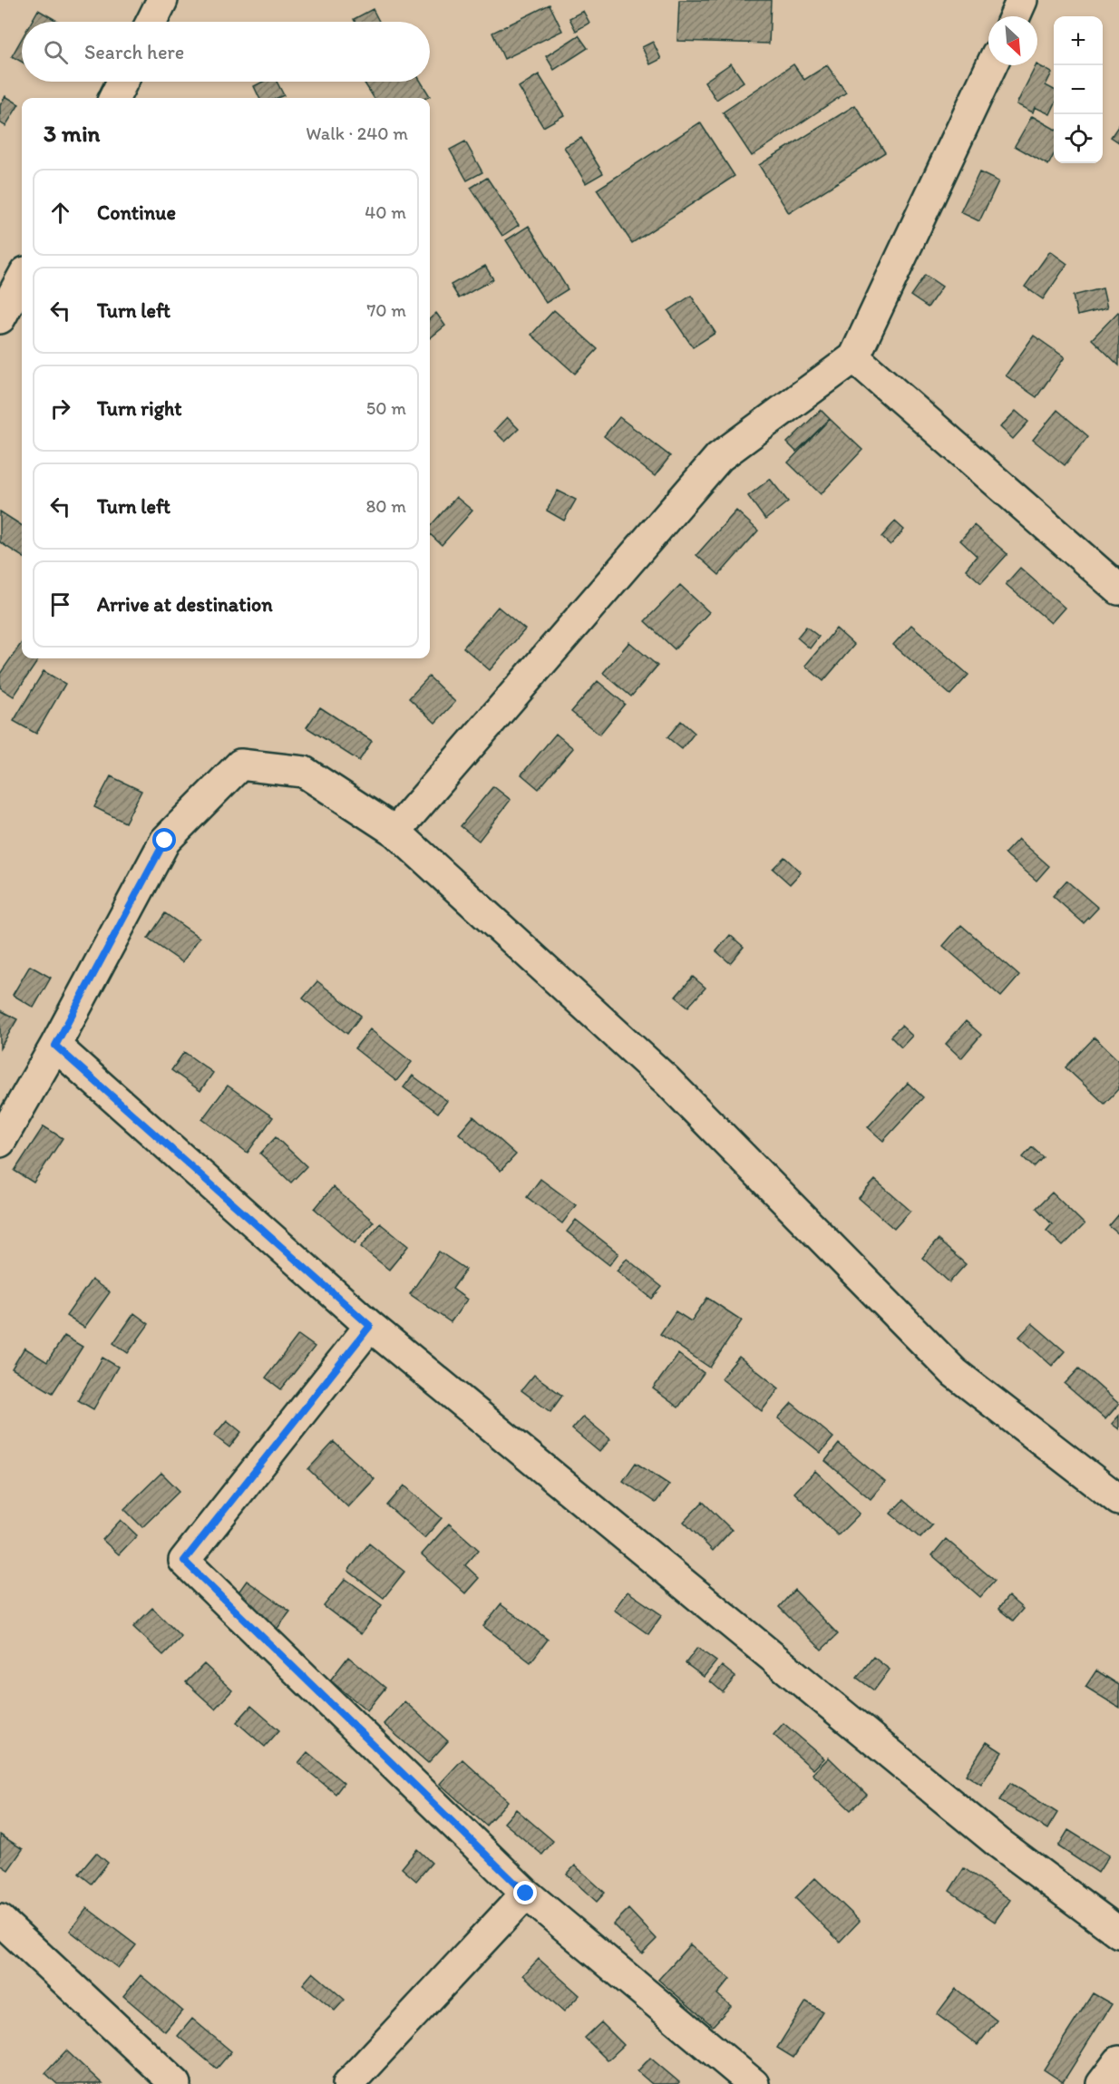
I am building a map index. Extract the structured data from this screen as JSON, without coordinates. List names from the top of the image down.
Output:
{
  "north": "bottom right",
  "page": {
    "map_buttons": ["+", "−"],
    "search": "Search here",
    "heading": ["3 min", "Walk · 240 m"],
    "list": [
      ["Continue", "40 m"],
      ["Turn left", "70 m"],
      ["Turn right", "50 m"],
      ["Turn left", "80 m"],
      "Arrive at destination"
    ]
  }
}
